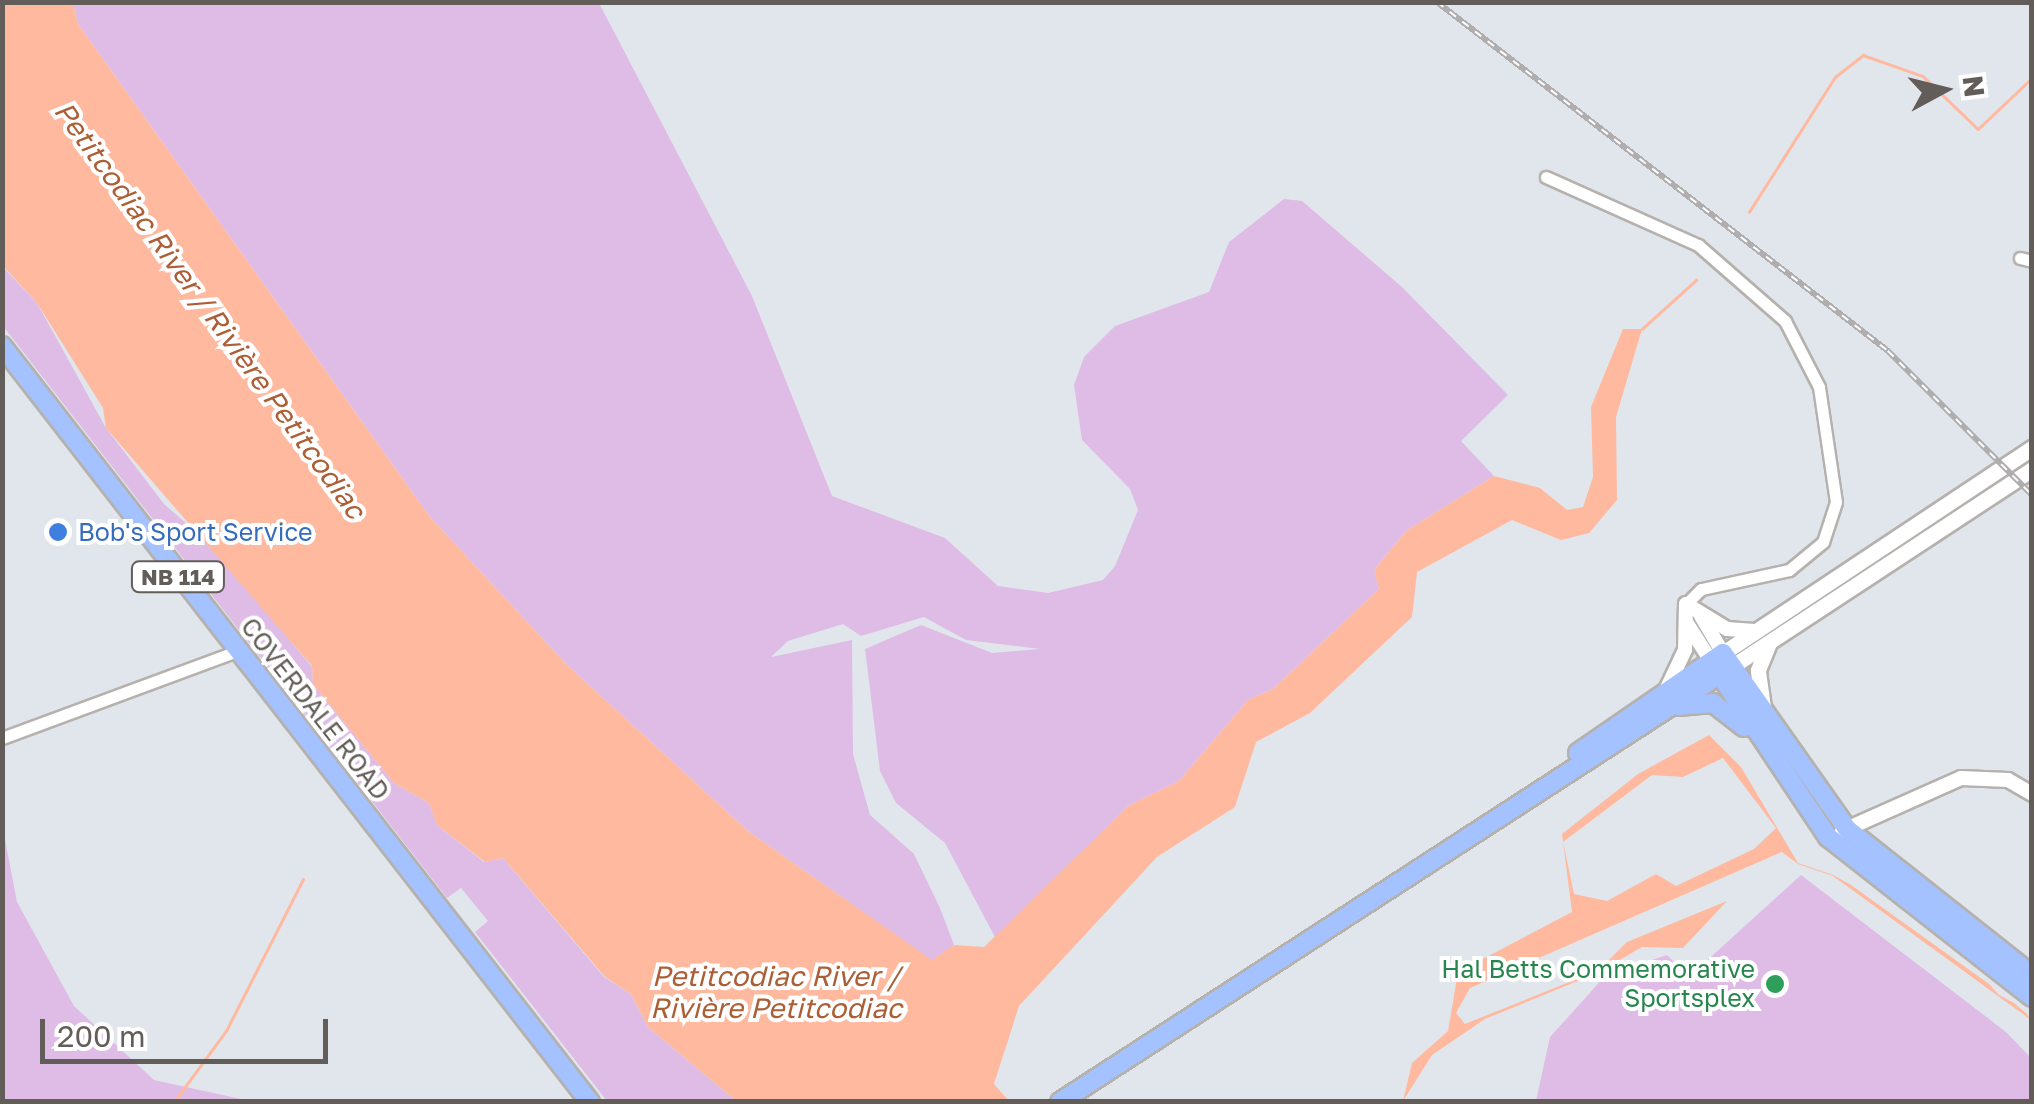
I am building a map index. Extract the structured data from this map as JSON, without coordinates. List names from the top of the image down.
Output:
{
  "streets": {
    "main road": ["NB 114", "COVERDALE ROAD"]
  },
  "water": ["Petitcodiac River / Rivière Petitcodiac"],
  "places": ["Bob's Sport Service", "Hal Betts Commemorative Sportsplex"],
  "scale_bar": "200 m",
  "north": "right"
}
